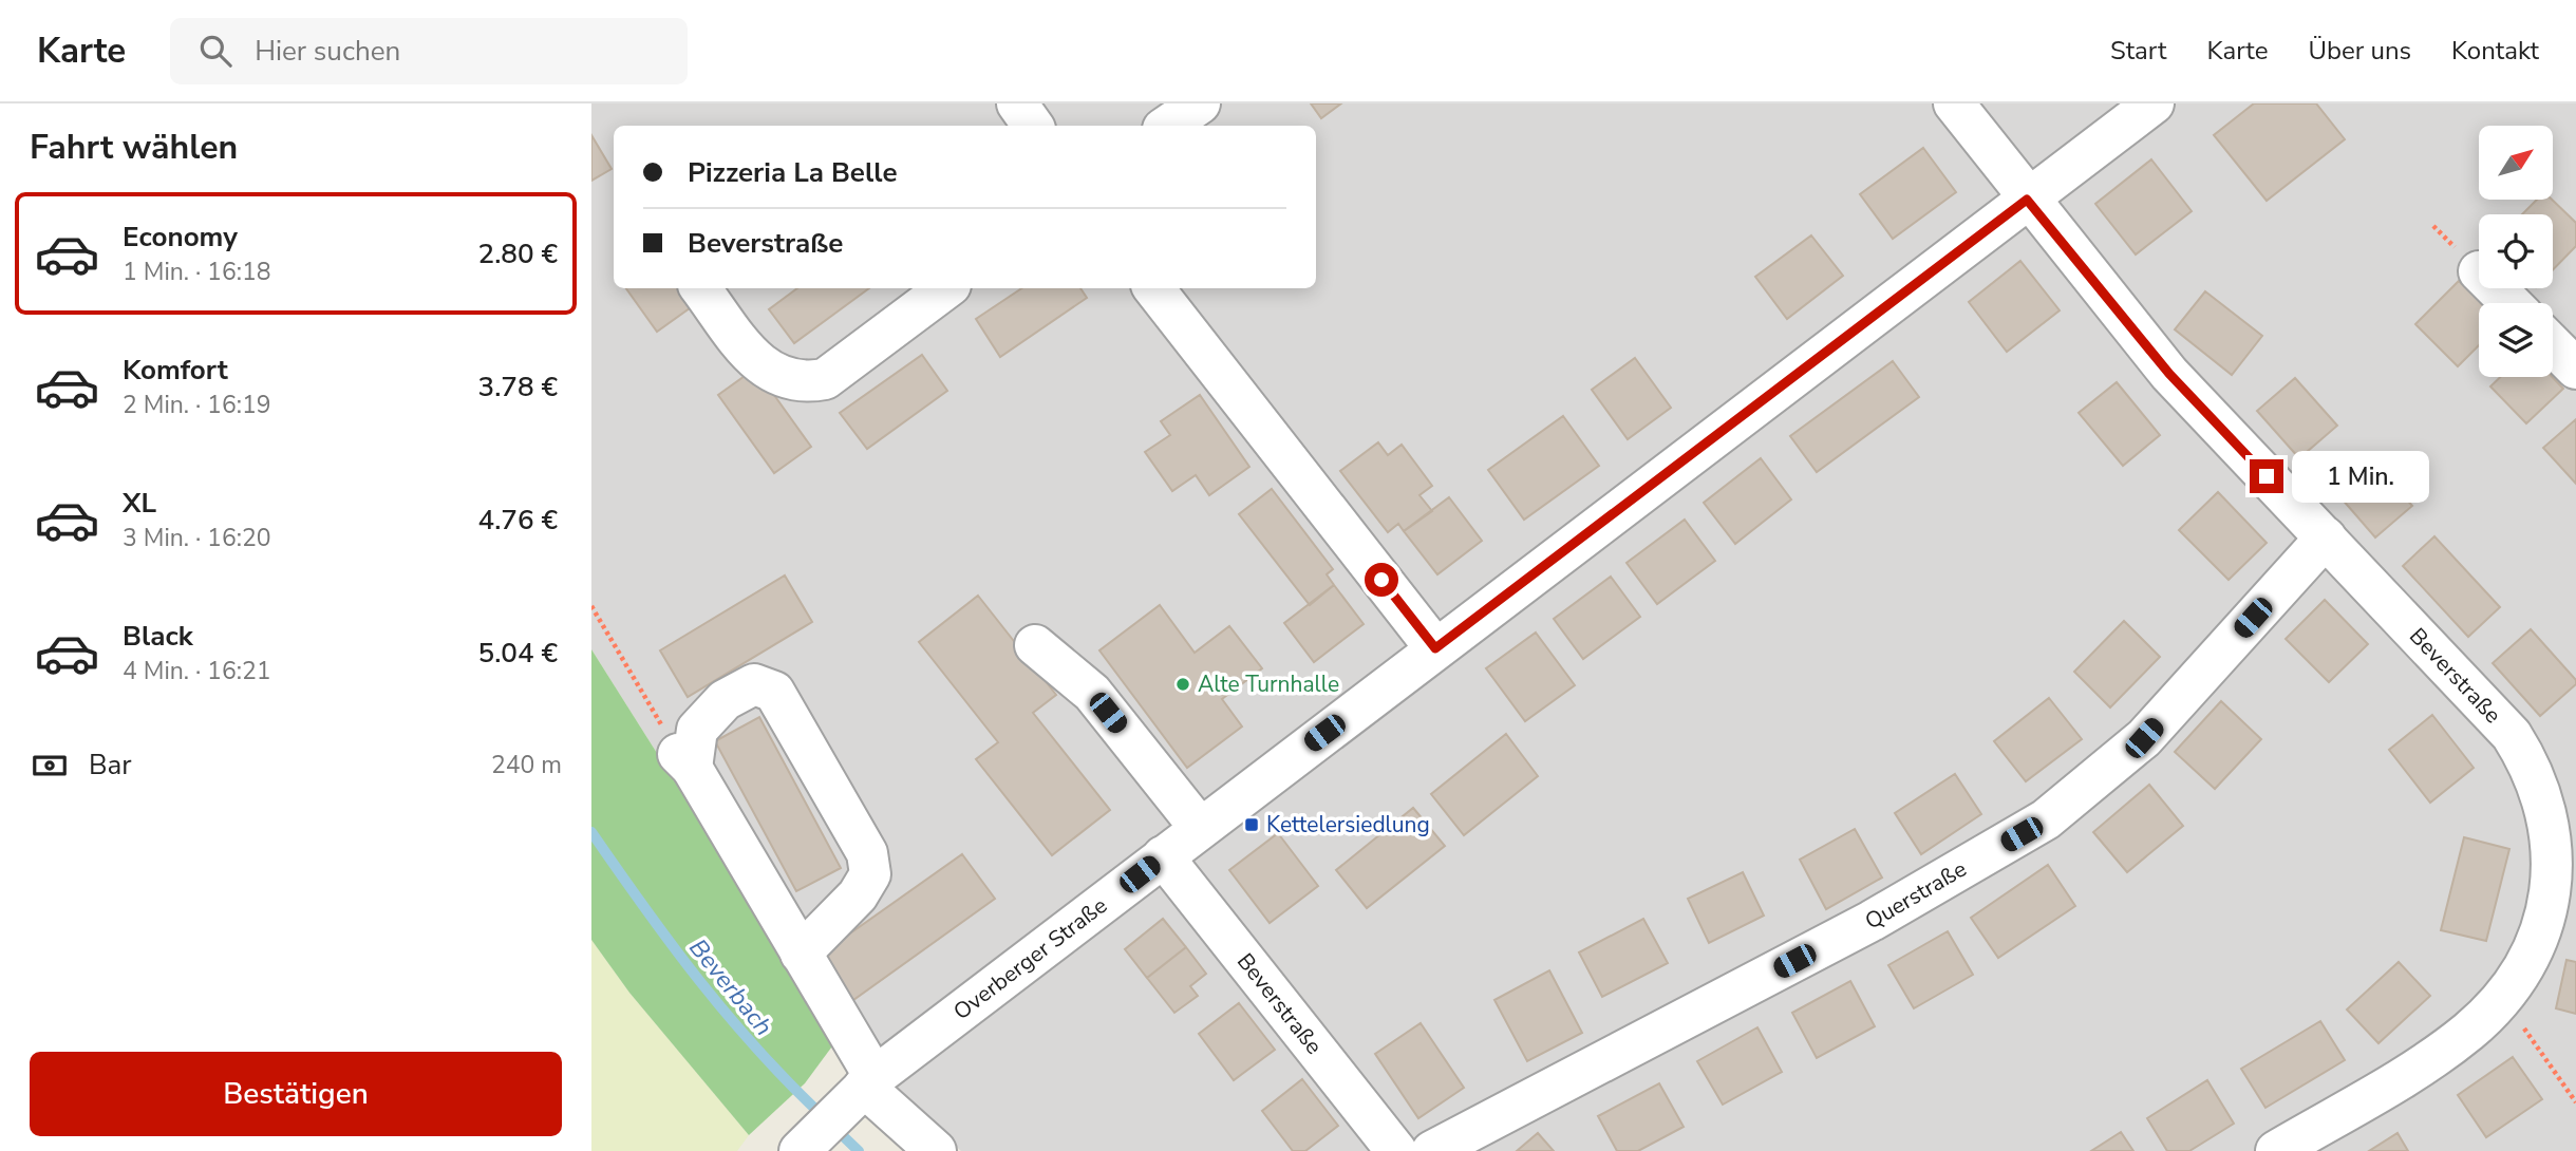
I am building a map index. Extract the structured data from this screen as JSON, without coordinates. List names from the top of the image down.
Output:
{
  "streets": {
    "street": ["Beverstraße", "Querstraße", "Overberger Straße"]
  },
  "crossings": [
    ["Beverstraße", "Querstraße"],
    ["Beverstraße", "Overberger Straße"]
  ],
  "water": ["Beverbach"],
  "places": {
    "other": ["Alte Turnhalle"],
    "transit": ["Kettelersiedlung"]
  },
  "north": "top right",
  "page": {
    "header": "Karte",
    "search": "Hier suchen",
    "nav": [
      "Start",
      "Karte",
      "Über uns",
      "Kontakt"
    ],
    "heading": "Fahrt wählen",
    "banner": ["Pizzeria La Belle", "Beverstraße"],
    "list": [
      {
        "name": "Economy",
        "note": "1 Min. · 16:18",
        "value": "2.80 €"
      },
      {
        "name": "Komfort",
        "note": "2 Min. · 16:19",
        "value": "3.78 €"
      },
      {
        "name": "XL",
        "note": "3 Min. · 16:20",
        "value": "4.76 €"
      },
      {
        "name": "Black",
        "note": "4 Min. · 16:21",
        "value": "5.04 €"
      }
    ],
    "bubble": "1 Min.",
    "pay": ["Bar", "240 m"],
    "buttons": "Bestätigen"
  }
}
